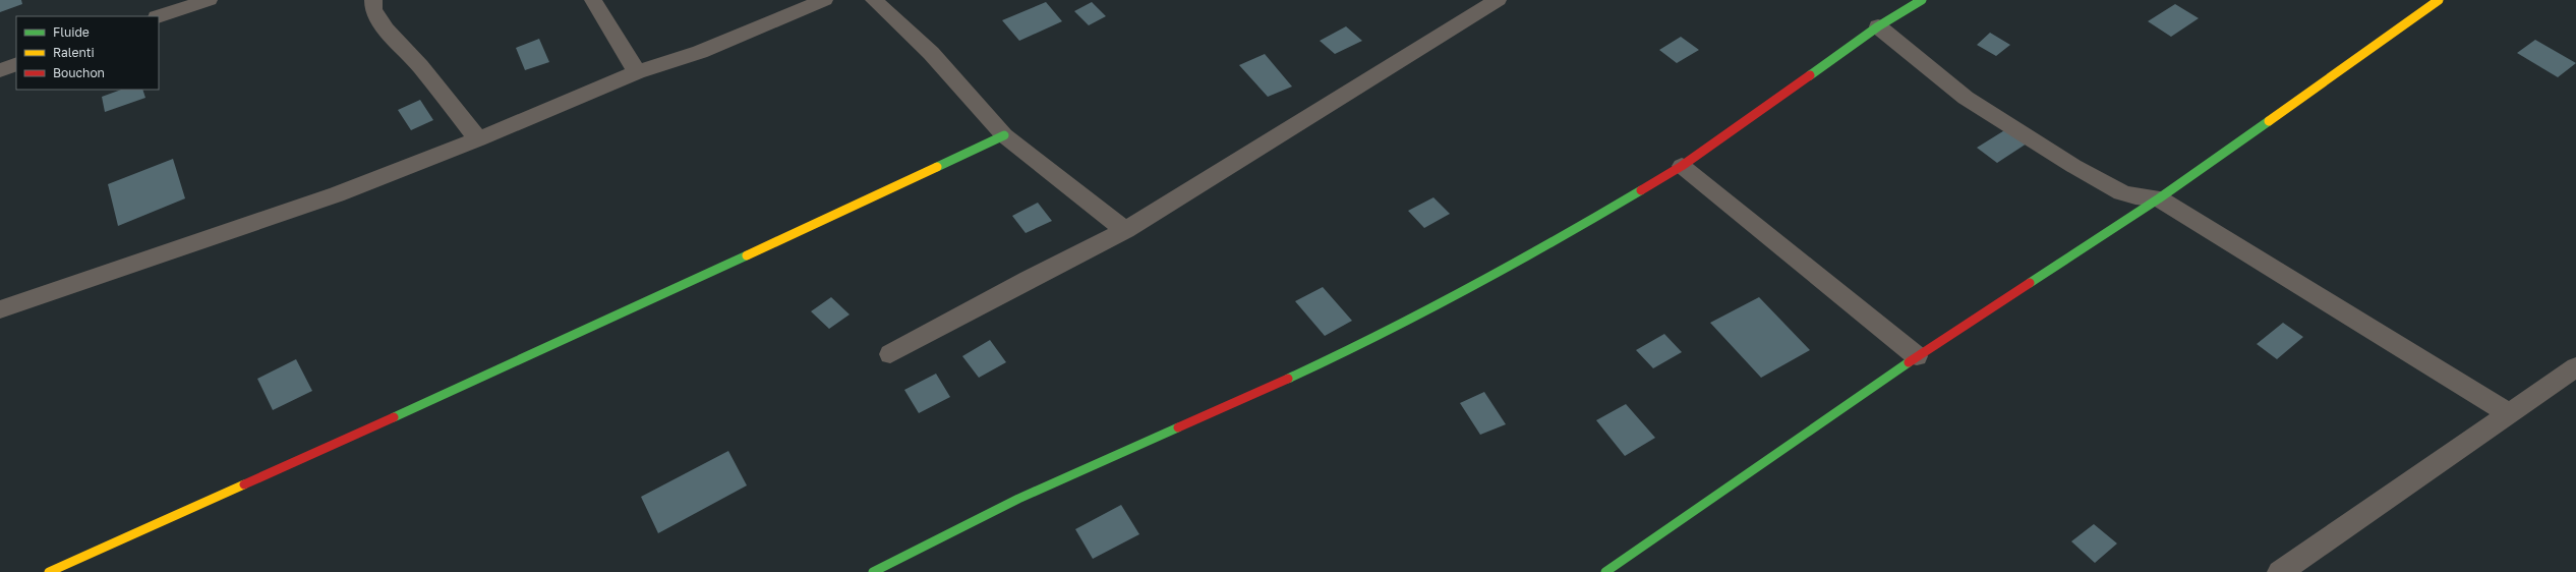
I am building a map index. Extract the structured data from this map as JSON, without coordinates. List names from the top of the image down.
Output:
{
  "legend": ["Fluide", "Ralenti", "Bouchon"]
}
